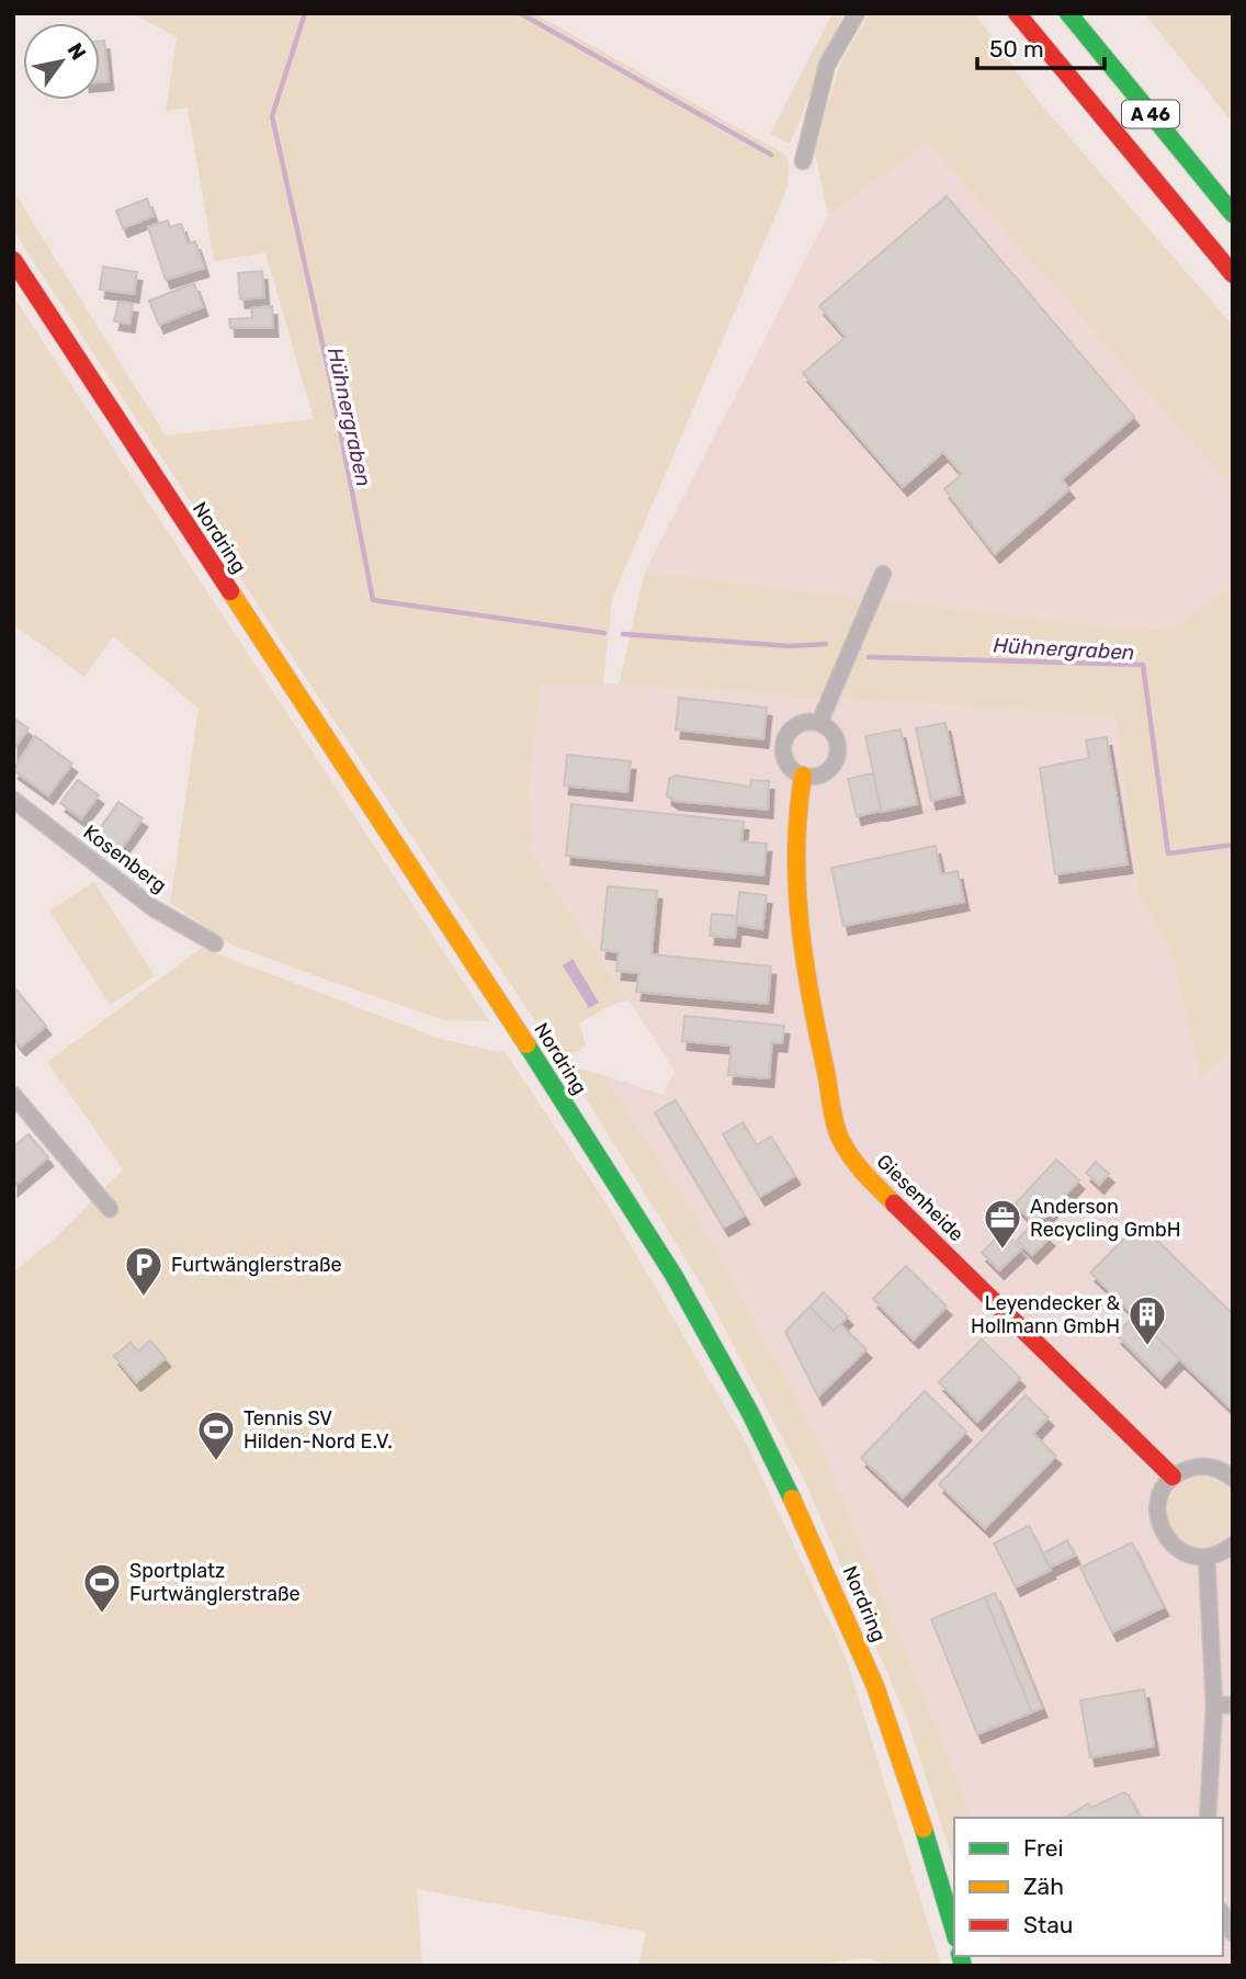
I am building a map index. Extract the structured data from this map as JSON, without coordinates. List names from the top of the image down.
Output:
{
  "streets": {
    "main road": ["A 46", "Nordring", "Giesenheide"],
    "street": ["Kosenberg"]
  },
  "water": ["Hühnergraben"],
  "places": {
    "office": ["Anderson Recycling GmbH"],
    "parking": ["Furtwänglerstraße"],
    "building": ["Leyendecker & Hollmann GmbH"],
    "sports": ["Tennis SV Hilden-Nord E.V.", "Sportplatz Furtwänglerstraße"]
  },
  "legend": ["Frei", "Zäh", "Stau"],
  "scale_bar": "50 m",
  "north": "top right"
}
